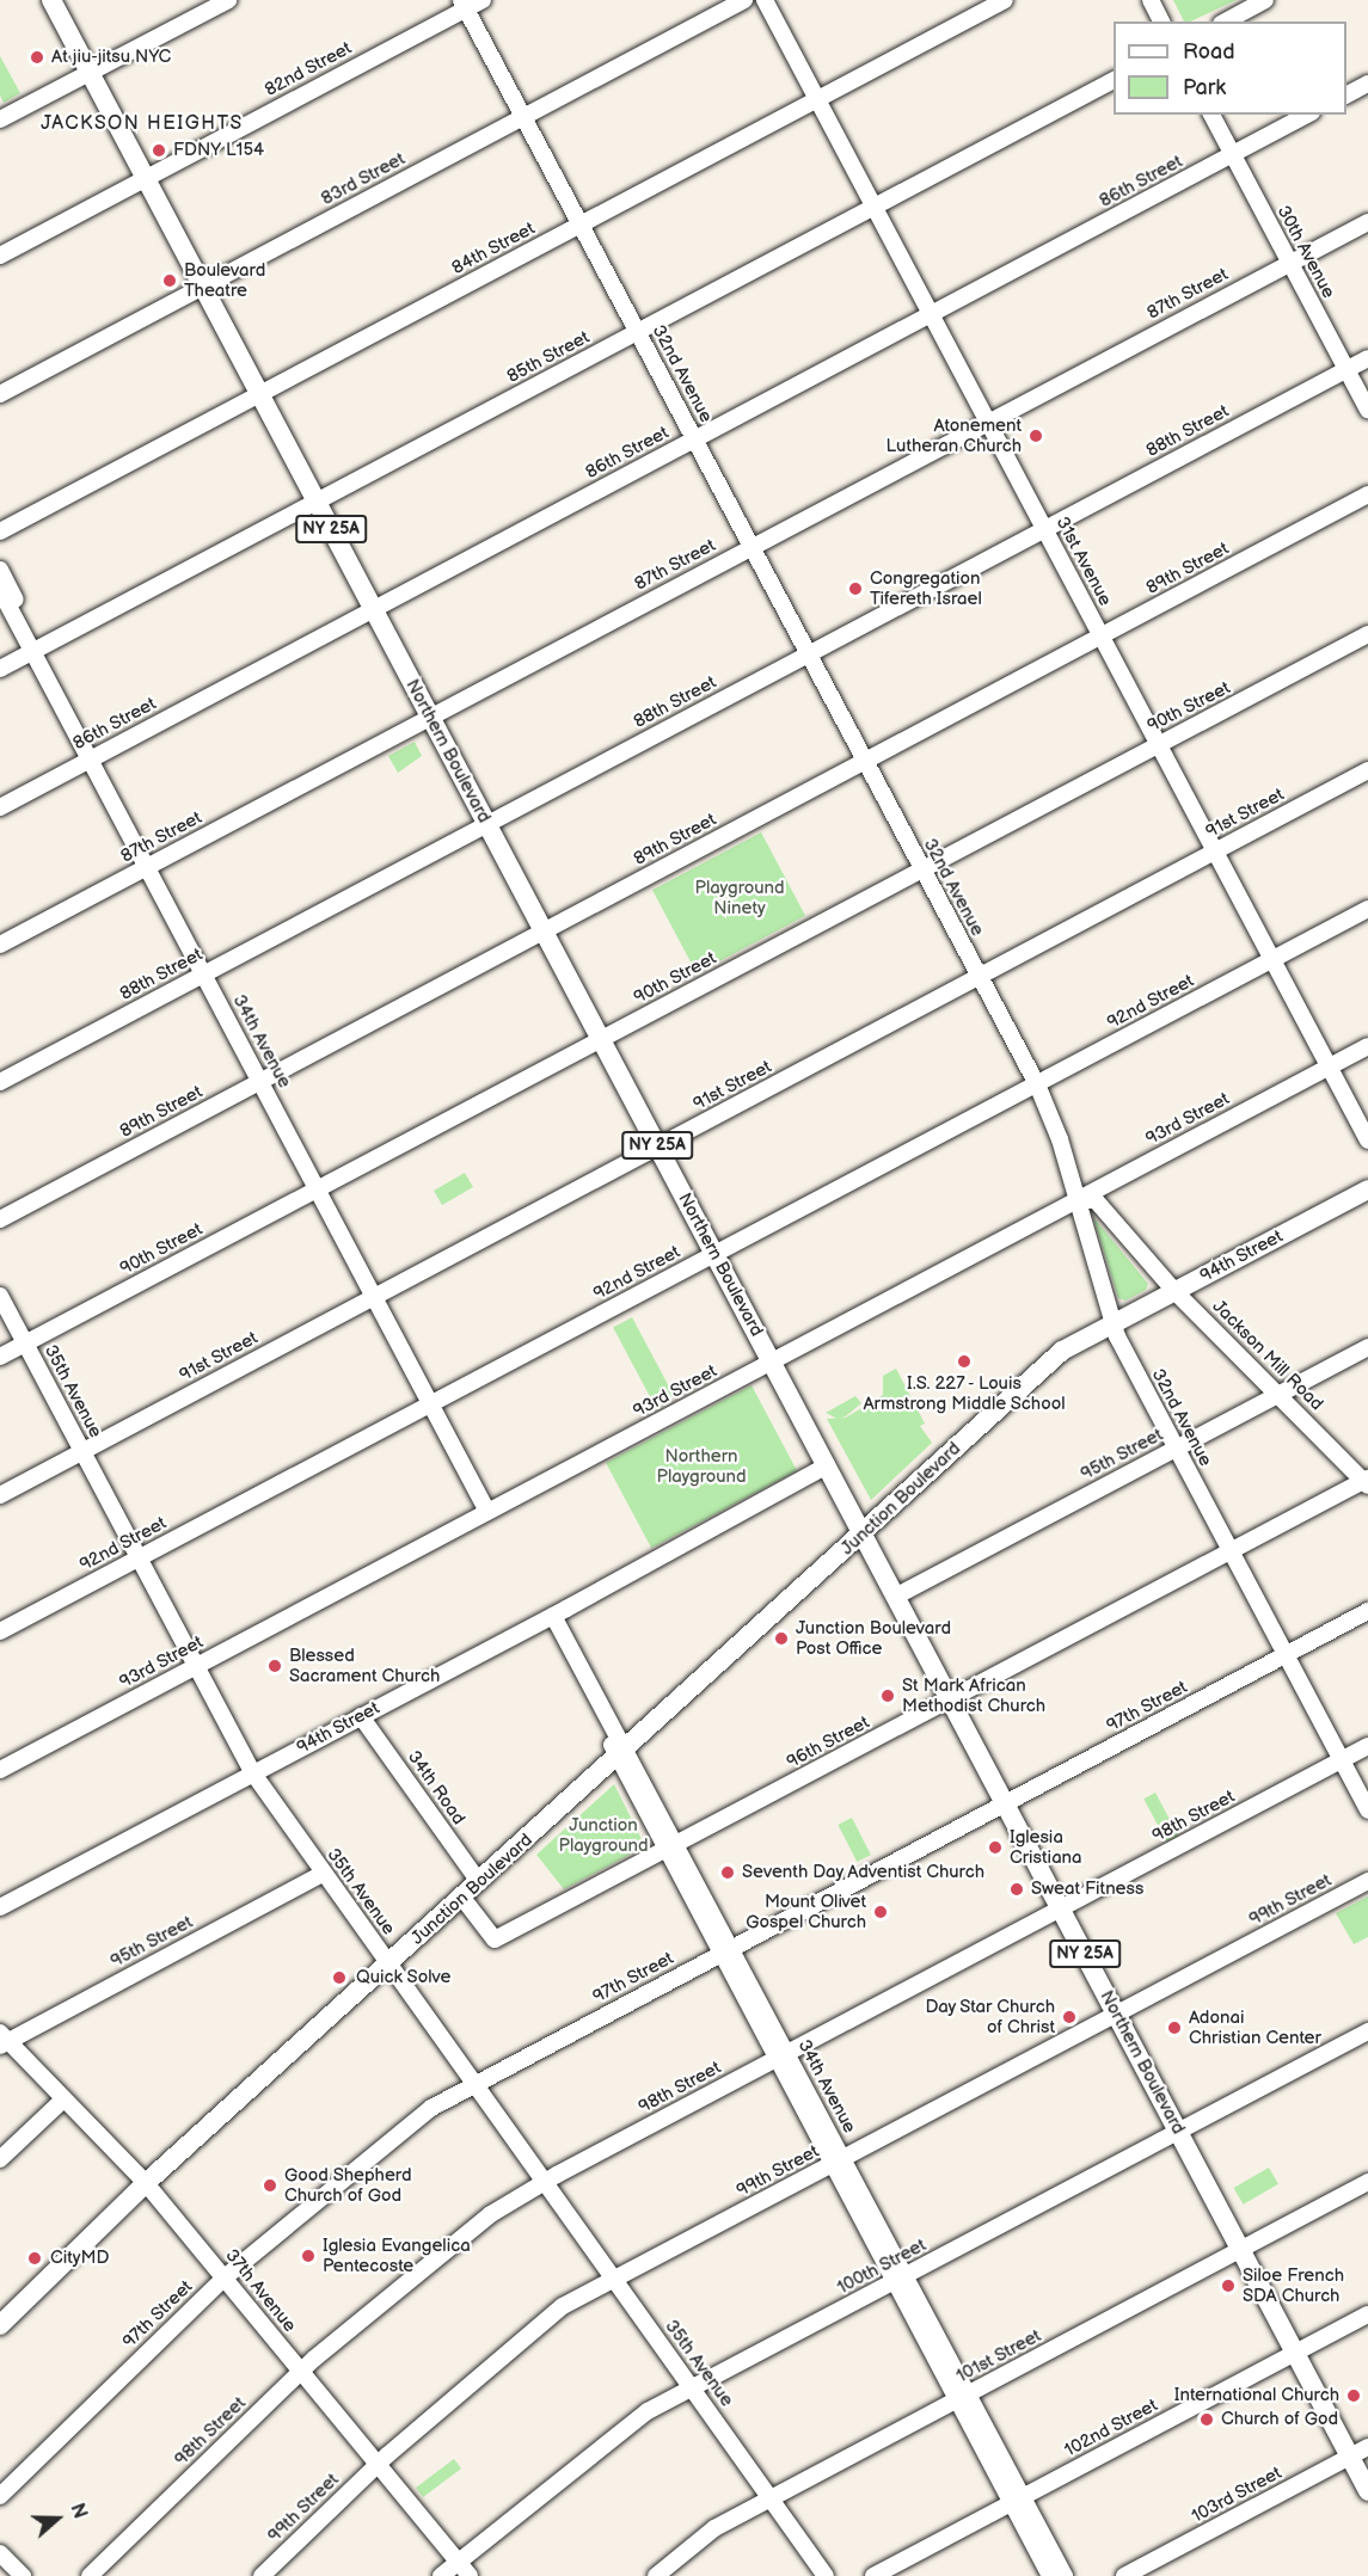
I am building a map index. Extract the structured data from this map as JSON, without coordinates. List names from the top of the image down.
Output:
{
  "streets": {
    "main road": [
      "NY 25A",
      "Northern Boulevard",
      "94th Street",
      "Junction Boulevard"
    ],
    "street": [
      "82nd Street",
      "83rd Street",
      "86th Street",
      "84th Street",
      "30th Avenue",
      "87th Street",
      "85th Street",
      "32nd Avenue",
      "88th Street",
      "31st Avenue",
      "89th Street",
      "90th Street",
      "91st Street",
      "92nd Street",
      "34th Avenue",
      "93rd Street",
      "Jackson Mill Road",
      "35th Avenue",
      "95th Street",
      "97th Street",
      "96th Street",
      "34th Road",
      "98th Street",
      "99th Street",
      "100th Street",
      "37th Avenue",
      "101st Street",
      "102nd Street",
      "103rd Street"
    ]
  },
  "crossings": [
    ["82nd Street", "32nd Avenue"],
    ["82nd Street", "Northern Boulevard"],
    ["83rd Street", "32nd Avenue"],
    ["83rd Street", "Northern Boulevard"],
    ["86th Street", "30th Avenue"],
    ["86th Street", "32nd Avenue"],
    ["86th Street", "31st Avenue"],
    ["86th Street", "Northern Boulevard"],
    ["86th Street", "34th Avenue"],
    ["84th Street", "32nd Avenue"],
    ["84th Street", "31st Avenue"],
    ["84th Street", "Northern Boulevard"],
    ["30th Avenue", "87th Street"],
    ["30th Avenue", "88th Street"],
    ["87th Street", "32nd Avenue"],
    ["87th Street", "31st Avenue"],
    ["87th Street", "Northern Boulevard"],
    ["87th Street", "34th Avenue"],
    ["85th Street", "32nd Avenue"],
    ["85th Street", "31st Avenue"],
    ["85th Street", "Northern Boulevard"],
    ["85th Street", "34th Avenue"],
    ["32nd Avenue", "88th Street"],
    ["32nd Avenue", "89th Street"],
    ["32nd Avenue", "90th Street"],
    ["32nd Avenue", "91st Street"],
    ["32nd Avenue", "92nd Street"],
    ["32nd Avenue", "93rd Street"],
    ["32nd Avenue", "94th Street"],
    ["32nd Avenue", "Jackson Mill Road"],
    ["32nd Avenue", "95th Street"],
    ["32nd Avenue", "Junction Boulevard"],
    ["32nd Avenue", "97th Street"],
    ["32nd Avenue", "96th Street"],
    ["32nd Avenue", "98th Street"],
    ["88th Street", "31st Avenue"],
    ["88th Street", "Northern Boulevard"],
    ["88th Street", "34th Avenue"],
    ["31st Avenue", "89th Street"],
    ["31st Avenue", "90th Street"],
    ["31st Avenue", "91st Street"],
    ["31st Avenue", "92nd Street"],
    ["31st Avenue", "93rd Street"],
    ["89th Street", "Northern Boulevard"],
    ["89th Street", "34th Avenue"],
    ["90th Street", "Northern Boulevard"],
    ["90th Street", "34th Avenue"],
    ["90th Street", "35th Avenue"],
    ["Northern Boulevard", "91st Street"],
    ["Northern Boulevard", "92nd Street"],
    ["Northern Boulevard", "93rd Street"],
    ["Northern Boulevard", "94th Street"],
    ["Northern Boulevard", "95th Street"],
    ["Northern Boulevard", "Junction Boulevard"],
    ["Northern Boulevard", "97th Street"],
    ["Northern Boulevard", "96th Street"],
    ["Northern Boulevard", "98th Street"],
    ["Northern Boulevard", "99th Street"],
    ["Northern Boulevard", "100th Street"],
    ["Northern Boulevard", "101st Street"],
    ["Northern Boulevard", "102nd Street"],
    ["Northern Boulevard", "103rd Street"],
    ["91st Street", "34th Avenue"],
    ["91st Street", "35th Avenue"],
    ["92nd Street", "34th Avenue"],
    ["92nd Street", "35th Avenue"],
    ["34th Avenue", "93rd Street"],
    ["34th Avenue", "94th Street"],
    ["34th Avenue", "Junction Boulevard"],
    ["34th Avenue", "97th Street"],
    ["34th Avenue", "96th Street"],
    ["34th Avenue", "98th Street"],
    ["34th Avenue", "99th Street"],
    ["34th Avenue", "100th Street"],
    ["34th Avenue", "101st Street"],
    ["34th Avenue", "102nd Street"],
    ["93rd Street", "Jackson Mill Road"],
    ["93rd Street", "35th Avenue"],
    ["94th Street", "Jackson Mill Road"],
    ["94th Street", "35th Avenue"],
    ["94th Street", "Junction Boulevard"],
    ["94th Street", "34th Road"],
    ["Jackson Mill Road", "95th Street"],
    ["Jackson Mill Road", "96th Street"],
    ["35th Avenue", "95th Street"],
    ["35th Avenue", "Junction Boulevard"],
    ["35th Avenue", "97th Street"],
    ["35th Avenue", "98th Street"],
    ["35th Avenue", "99th Street"],
    ["35th Avenue", "100th Street"],
    ["35th Avenue", "101st Street"],
    ["95th Street", "37th Avenue"],
    ["Junction Boulevard", "96th Street"],
    ["Junction Boulevard", "34th Road"],
    ["Junction Boulevard", "37th Avenue"],
    ["97th Street", "37th Avenue"],
    ["98th Street", "37th Avenue"],
    ["99th Street", "37th Avenue"],
    ["100th Street", "37th Avenue"]
  ],
  "districts": ["JACKSON HEIGHTS"],
  "parks": ["Playground Ninety", "Northern Playground", "Junction Playground"],
  "places": [
    "At jiu-jitsu NYC",
    "FDNY L154",
    "Boulevard Theatre",
    "Atonement Lutheran Church",
    "Congregation Tifereth Israel",
    "I.S. 227 - Louis Armstrong Middle School",
    "Junction Boulevard Post Office",
    "Blessed Sacrament Church",
    "St Mark African Methodist Church",
    "Iglesia Cristiana",
    "Seventh Day Adventist Church",
    "Sweat Fitness",
    "Mount Olivet Gospel Church",
    "Quick Solve",
    "Day Star Church of Christ",
    "Adonai Christian Center",
    "Good Shepherd Church of God",
    "Iglesia Evangelica Pentecoste",
    "CityMD",
    "Siloe French SDA Church",
    "International Church",
    "Church of God"
  ],
  "legend": ["Road", "Park"],
  "north": "right"
}
